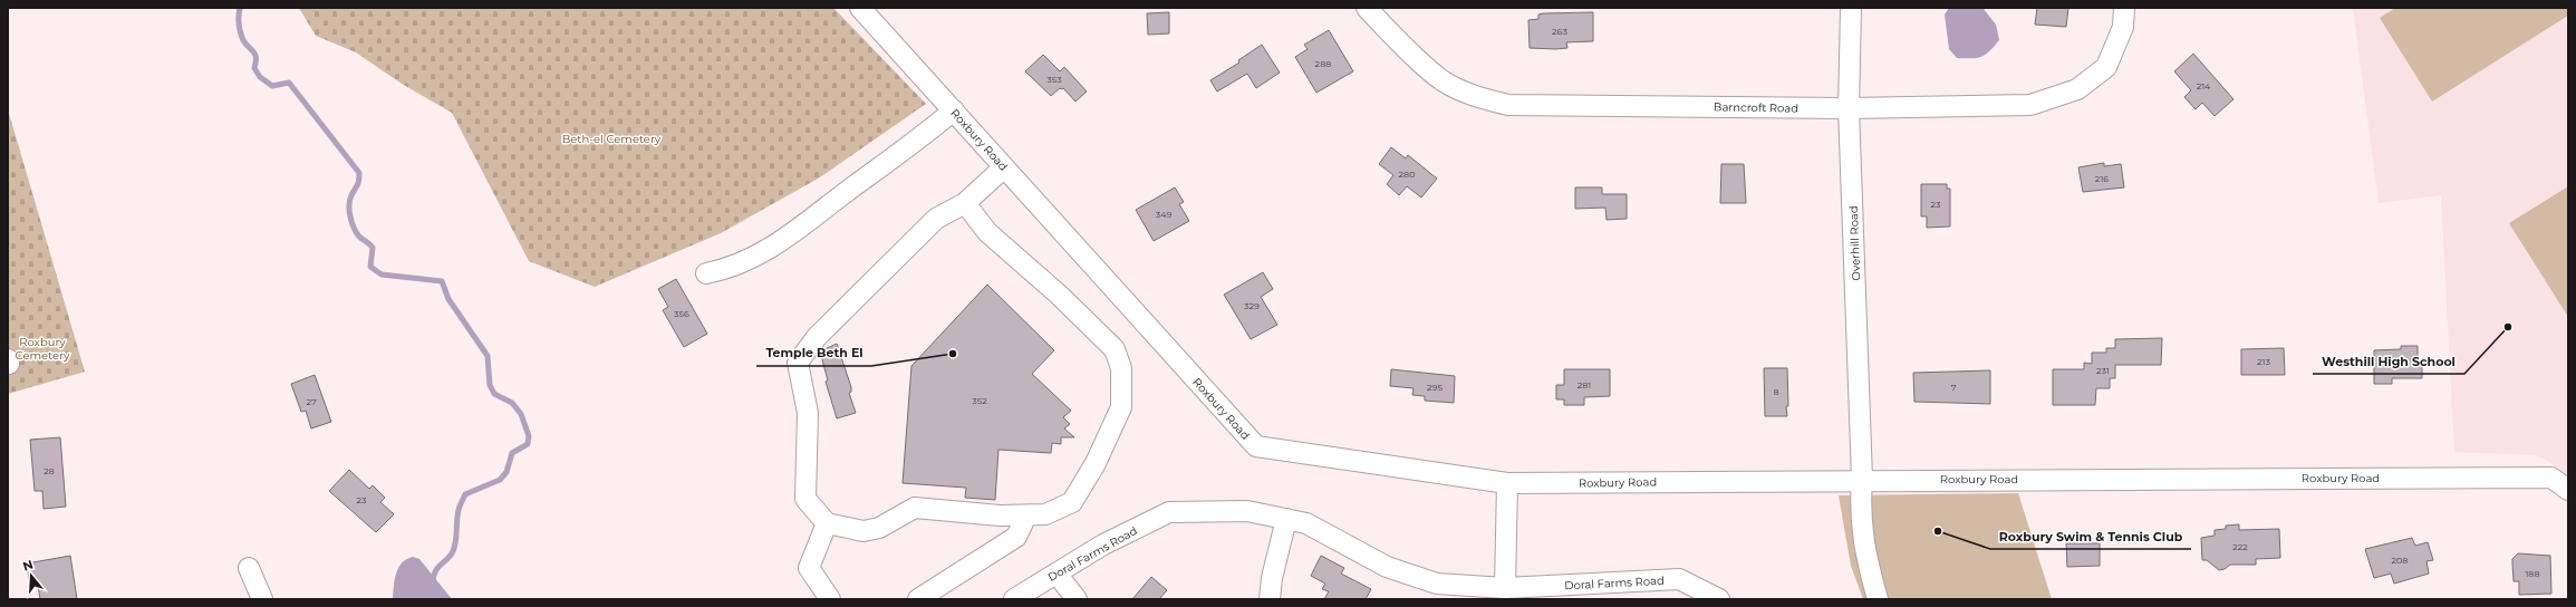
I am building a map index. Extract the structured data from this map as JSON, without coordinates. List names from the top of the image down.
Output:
{
  "streets": {
    "street": [
      "Barncroft Road",
      "Roxbury Road",
      "Overhill Road",
      "Doral Farms Road"
    ]
  },
  "crossings": [
    ["Barncroft Road", "Overhill Road"],
    ["Roxbury Road", "Overhill Road"]
  ],
  "parks": ["Beth-el Cemetery", "Roxbury Cemetery"],
  "places": ["Westhill High School", "Temple Beth El", "Roxbury Swim & Tennis Club"],
  "house_numbers": [
    "263",
    "288",
    "353",
    "214",
    "280",
    "216",
    "23",
    "349",
    "329",
    "356",
    "213",
    "231",
    "281",
    "295",
    "7",
    "8",
    "352",
    "27",
    "28",
    "23",
    "222",
    "208",
    "188"
  ],
  "north": "top"
}
